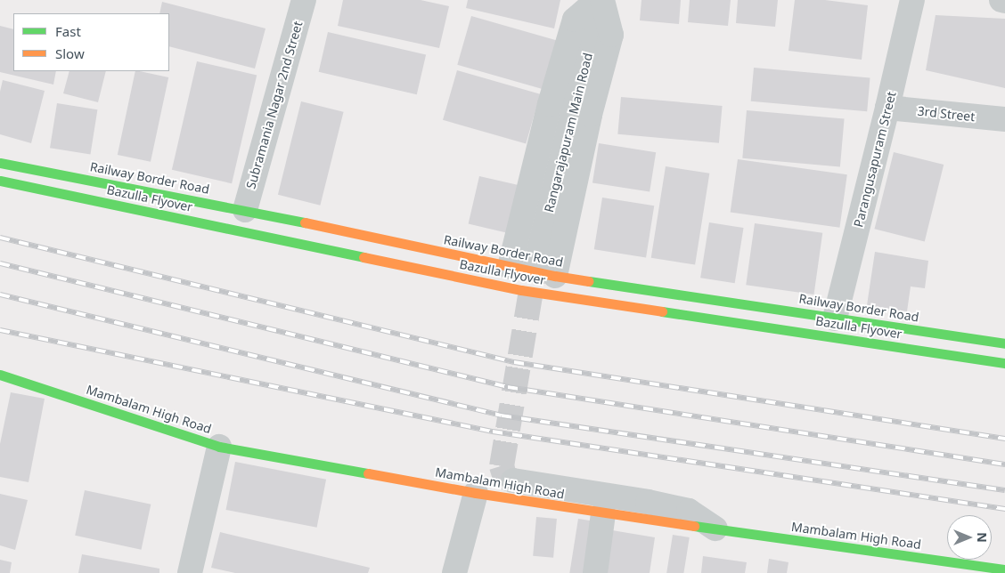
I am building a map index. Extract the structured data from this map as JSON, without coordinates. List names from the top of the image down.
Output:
{
  "streets": {
    "street": [
      "Subramania Nagar 2nd Street",
      "3rd Street",
      "Parangusapuram Street",
      "Railway Border Road",
      "Bazulla Flyover",
      "Mambalam High Road"
    ]
  },
  "crossings": [
    ["Subramania Nagar 2nd Street", "Railway Border Road"],
    ["3rd Street", "Parangusapuram Street"],
    ["Parangusapuram Street", "Railway Border Road"]
  ],
  "legend": ["Fast", "Slow"],
  "north": "right"
}
